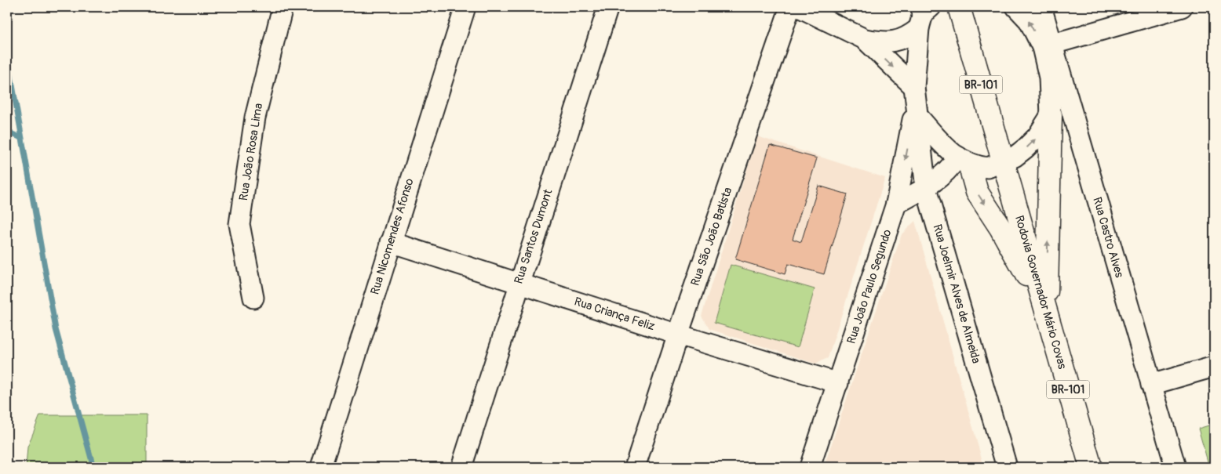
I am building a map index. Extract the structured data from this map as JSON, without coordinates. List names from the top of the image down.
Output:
{
  "streets": {
    "highway": ["BR-101", "Rodovia Governador Mário Covas"],
    "street": [
      "Rua João Rosa Lima",
      "Rua Nicomendes Afonso",
      "Rua Santos Dumont",
      "Rua São João Batista",
      "Rua Castro Alves",
      "Rua João Paulo Segundo",
      "Rua Joelmir Alves de Almeida",
      "Rua Criança Feliz"
    ]
  },
  "crossings": [
    ["Rua Nicomendes Afonso", "Rua Criança Feliz"],
    ["Rua Santos Dumont", "Rua Criança Feliz"],
    ["Rua São João Batista", "Rua Criança Feliz"],
    ["Rua João Paulo Segundo", "Rua Joelmir Alves de Almeida"],
    ["Rua João Paulo Segundo", "Rua Criança Feliz"]
  ]
}
